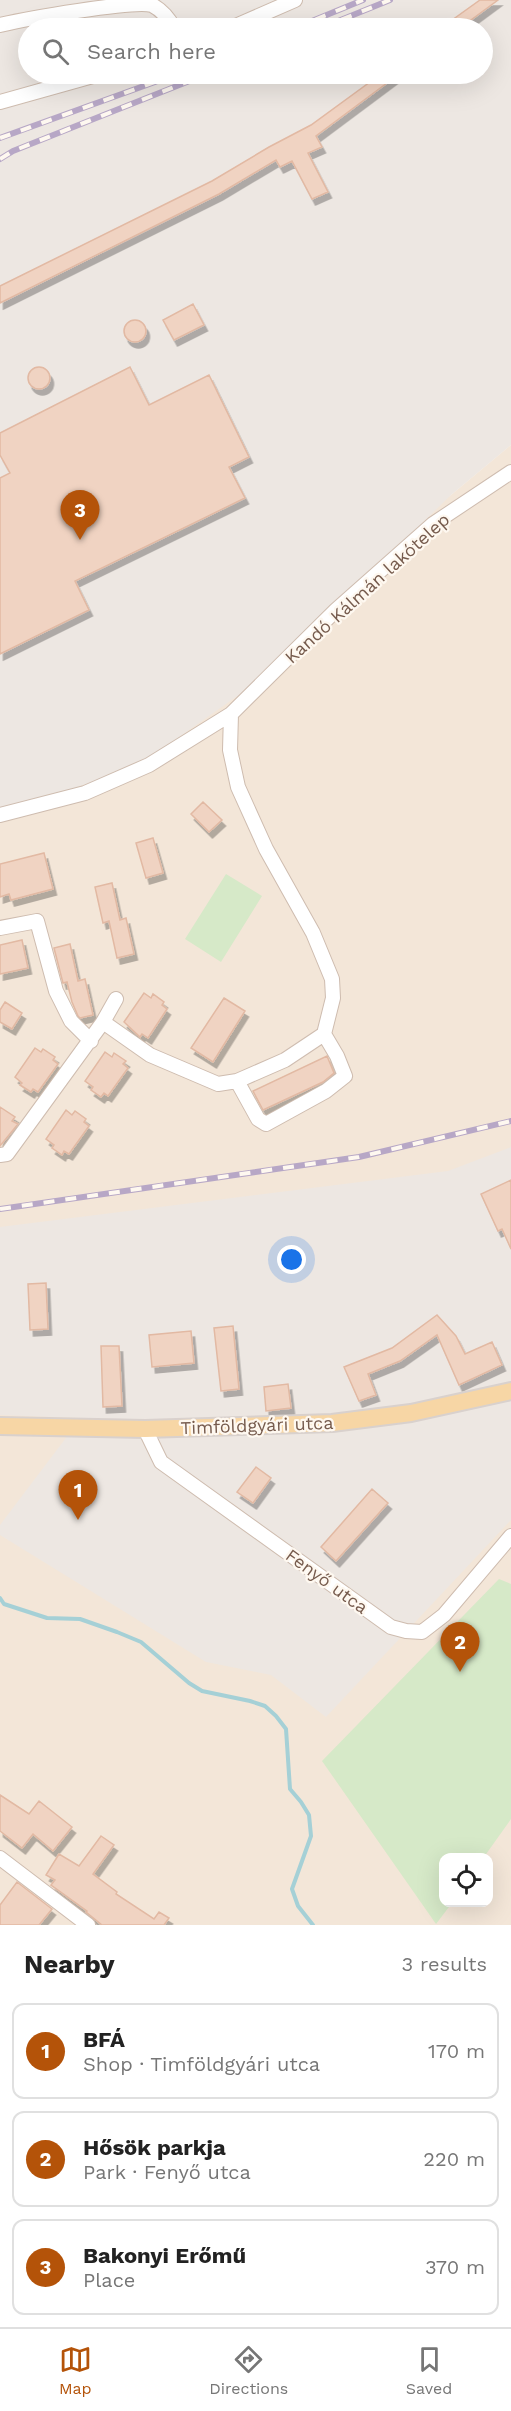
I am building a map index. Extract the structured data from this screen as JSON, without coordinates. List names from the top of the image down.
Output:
{
  "streets": {
    "main road": ["Timföldgyári utca"],
    "street": ["Kandó Kálmán lakótelep", "Fenyő utca"]
  },
  "crossings": [
    ["Timföldgyári utca", "Fenyő utca"]
  ],
  "page": {
    "search": "Search here",
    "pins": ["3", "1", "2"],
    "heading": ["Nearby", "3 results"],
    "list": [
      {
        "mark": "1",
        "name": "BFÁ",
        "note": "Shop · Timföldgyári utca",
        "value": "170 m"
      },
      {
        "mark": "2",
        "name": "Hősök parkja",
        "note": "Park · Fenyő utca",
        "value": "220 m"
      },
      {
        "mark": "3",
        "name": "Bakonyi Erőmű",
        "note": "Place",
        "value": "370 m"
      }
    ],
    "nav": ["Map", "Directions", "Saved"]
  }
}
